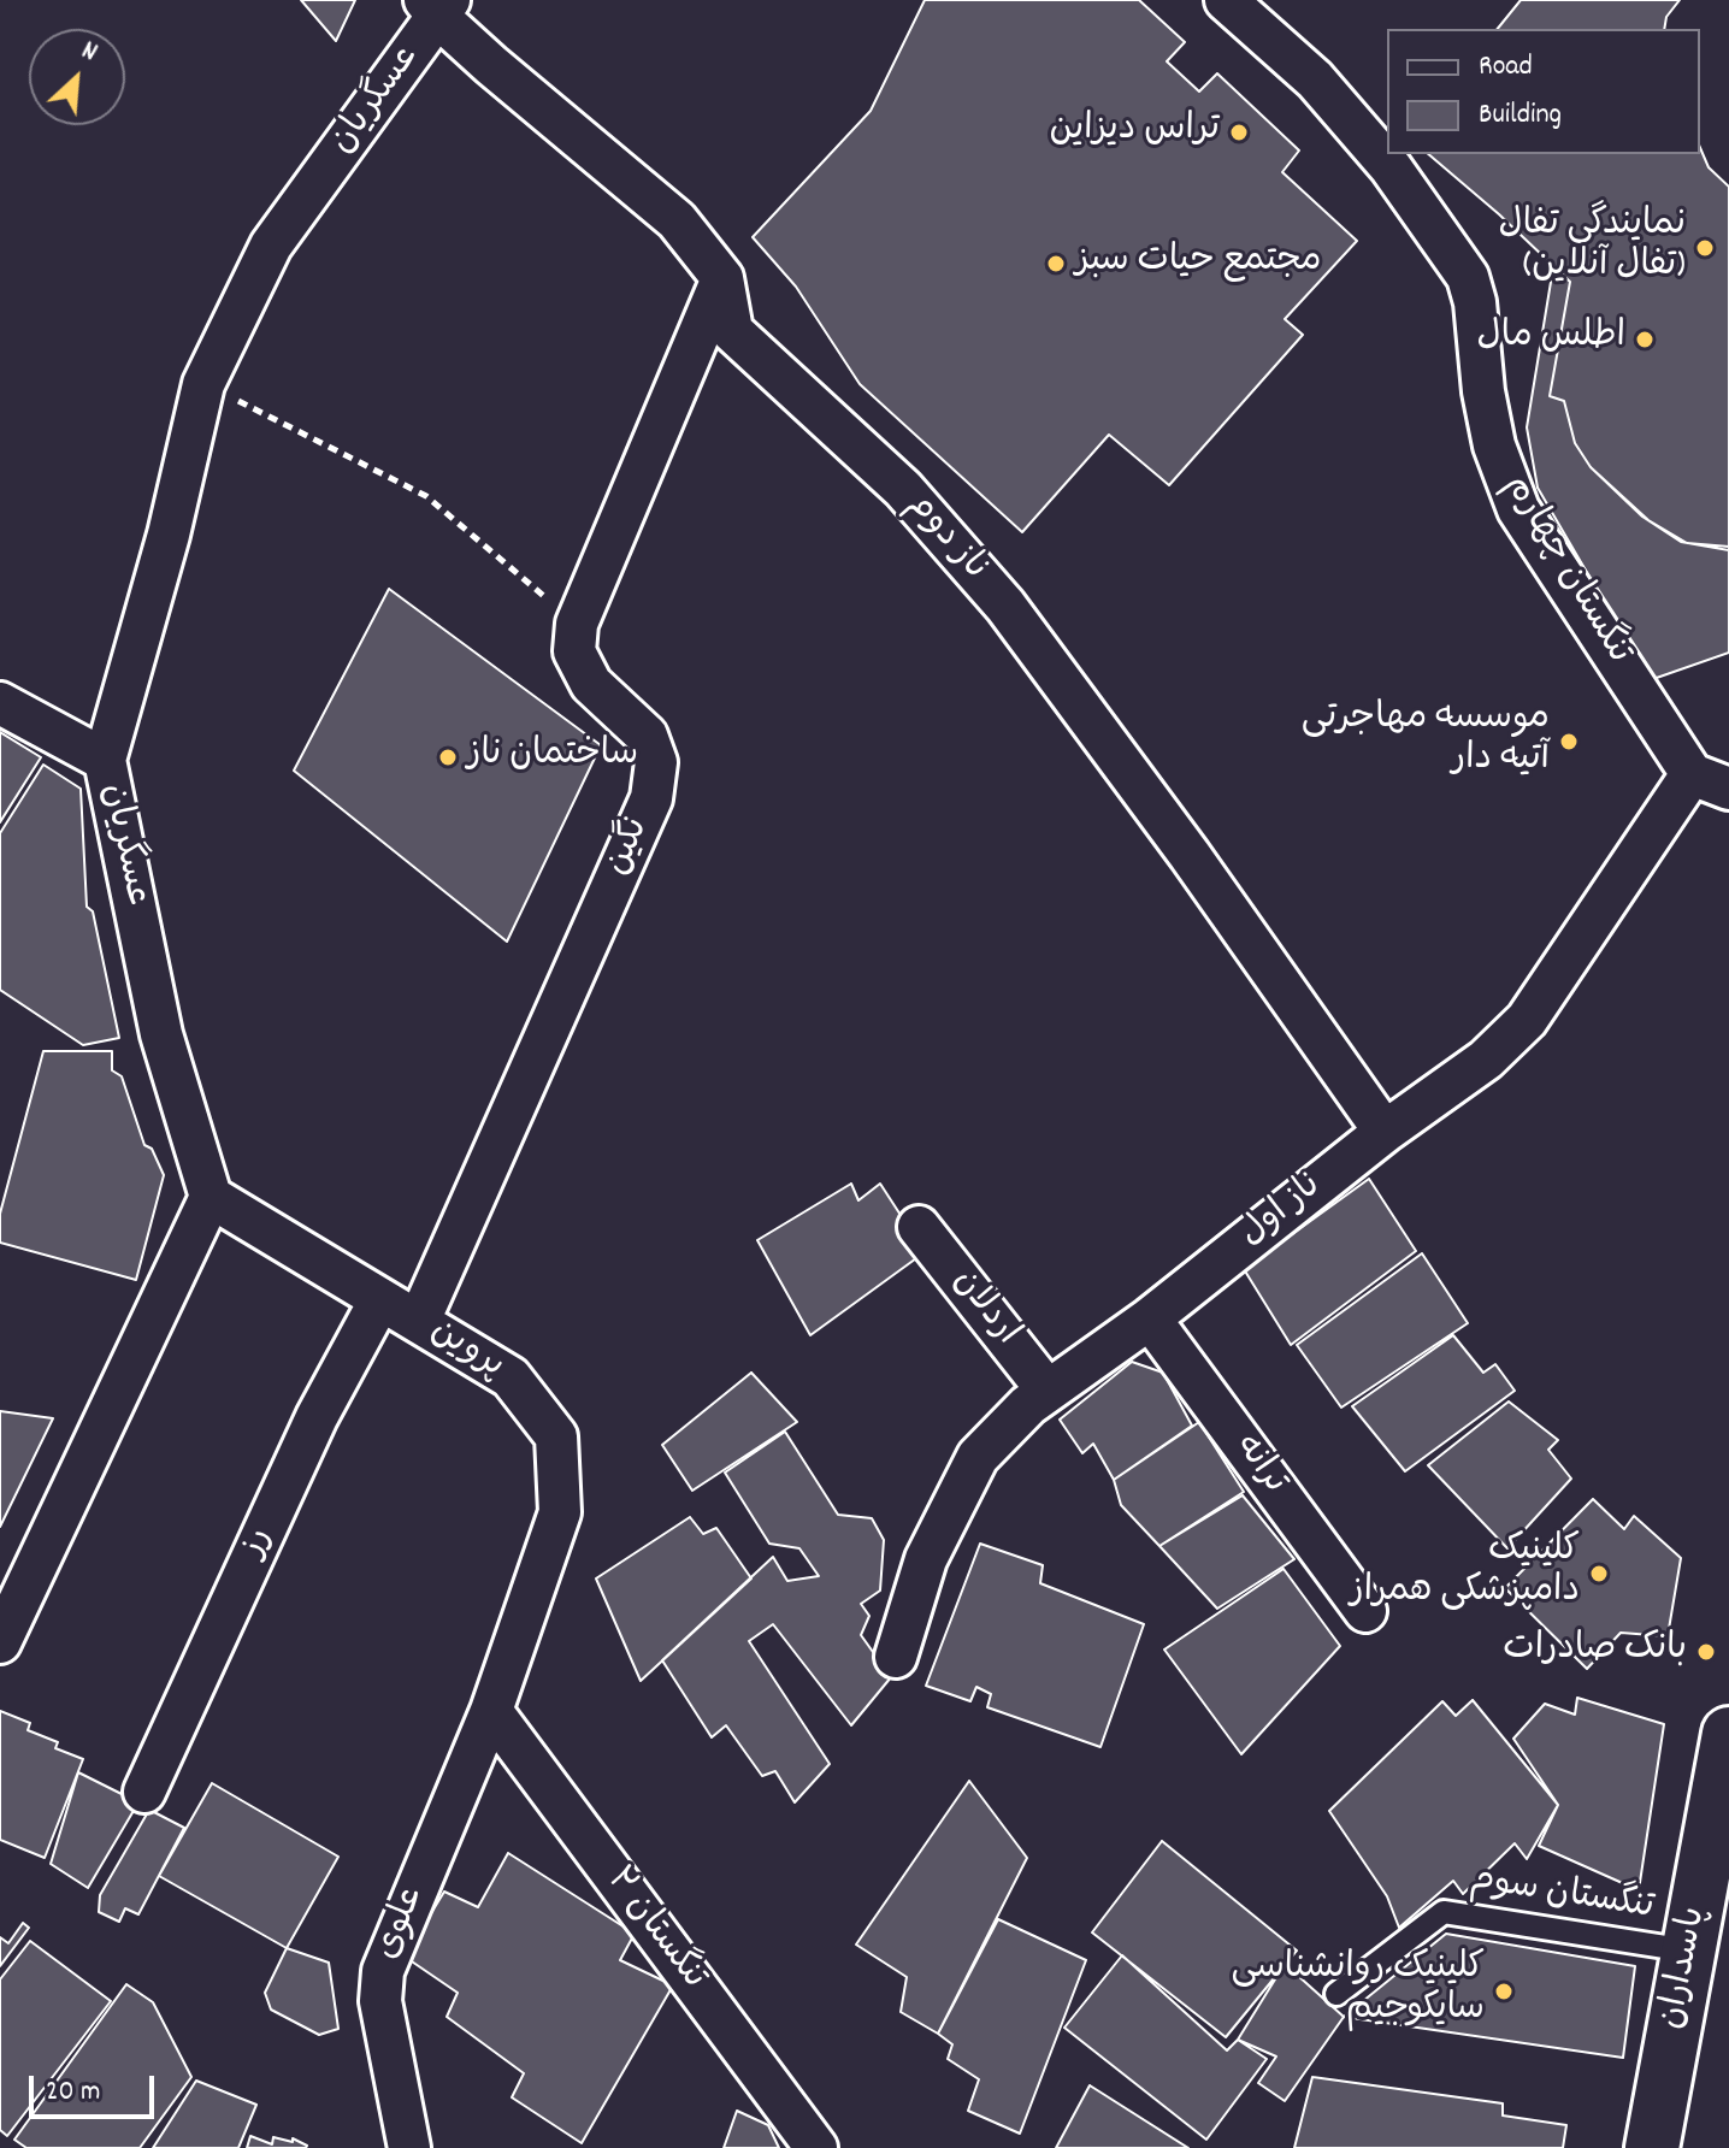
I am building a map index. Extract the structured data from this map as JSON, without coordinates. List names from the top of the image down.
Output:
{
  "streets": {
    "main road": ["پاسداران"],
    "street": [
      "عسگریان",
      "ناز دوم",
      "تنگستان چهارم",
      "نگین",
      "ناز اول",
      "اردلان",
      "پروین",
      "ترانه",
      "رز",
      "علوی",
      "تنگستان ۲"
    ],
    "lane": ["تنگستان سوم"]
  },
  "crossings": [
    ["عسگریان", "ناز دوم"],
    ["عسگریان", "پروین"],
    ["ناز دوم", "ناز اول"],
    ["تنگستان چهارم", "ناز اول"],
    ["نگین", "پروین"],
    ["ناز اول", "اردلان"],
    ["ناز اول", "ترانه"],
    ["پروین", "رز"],
    ["پروین", "علوی"],
    ["پروین", "تنگستان ۲"],
    ["تنگستان سوم", "پاسداران"],
    ["علوی", "تنگستان ۲"]
  ],
  "places": [
    "تراس دیزاین",
    "نمایندگی تفال (تفال آنلاین)",
    "مجتمع حیات سبز",
    "اطلس مال",
    "موسسه مهاجرتی آتیه دار",
    "ساختمان ناز",
    "کلینیک دامپزشکی همراز",
    "بانک صادرات",
    "کلینیک روانشناسی سایکوجیم"
  ],
  "legend": ["Road", "Building"],
  "scale_bar": "20 m",
  "north": "top right"
}
